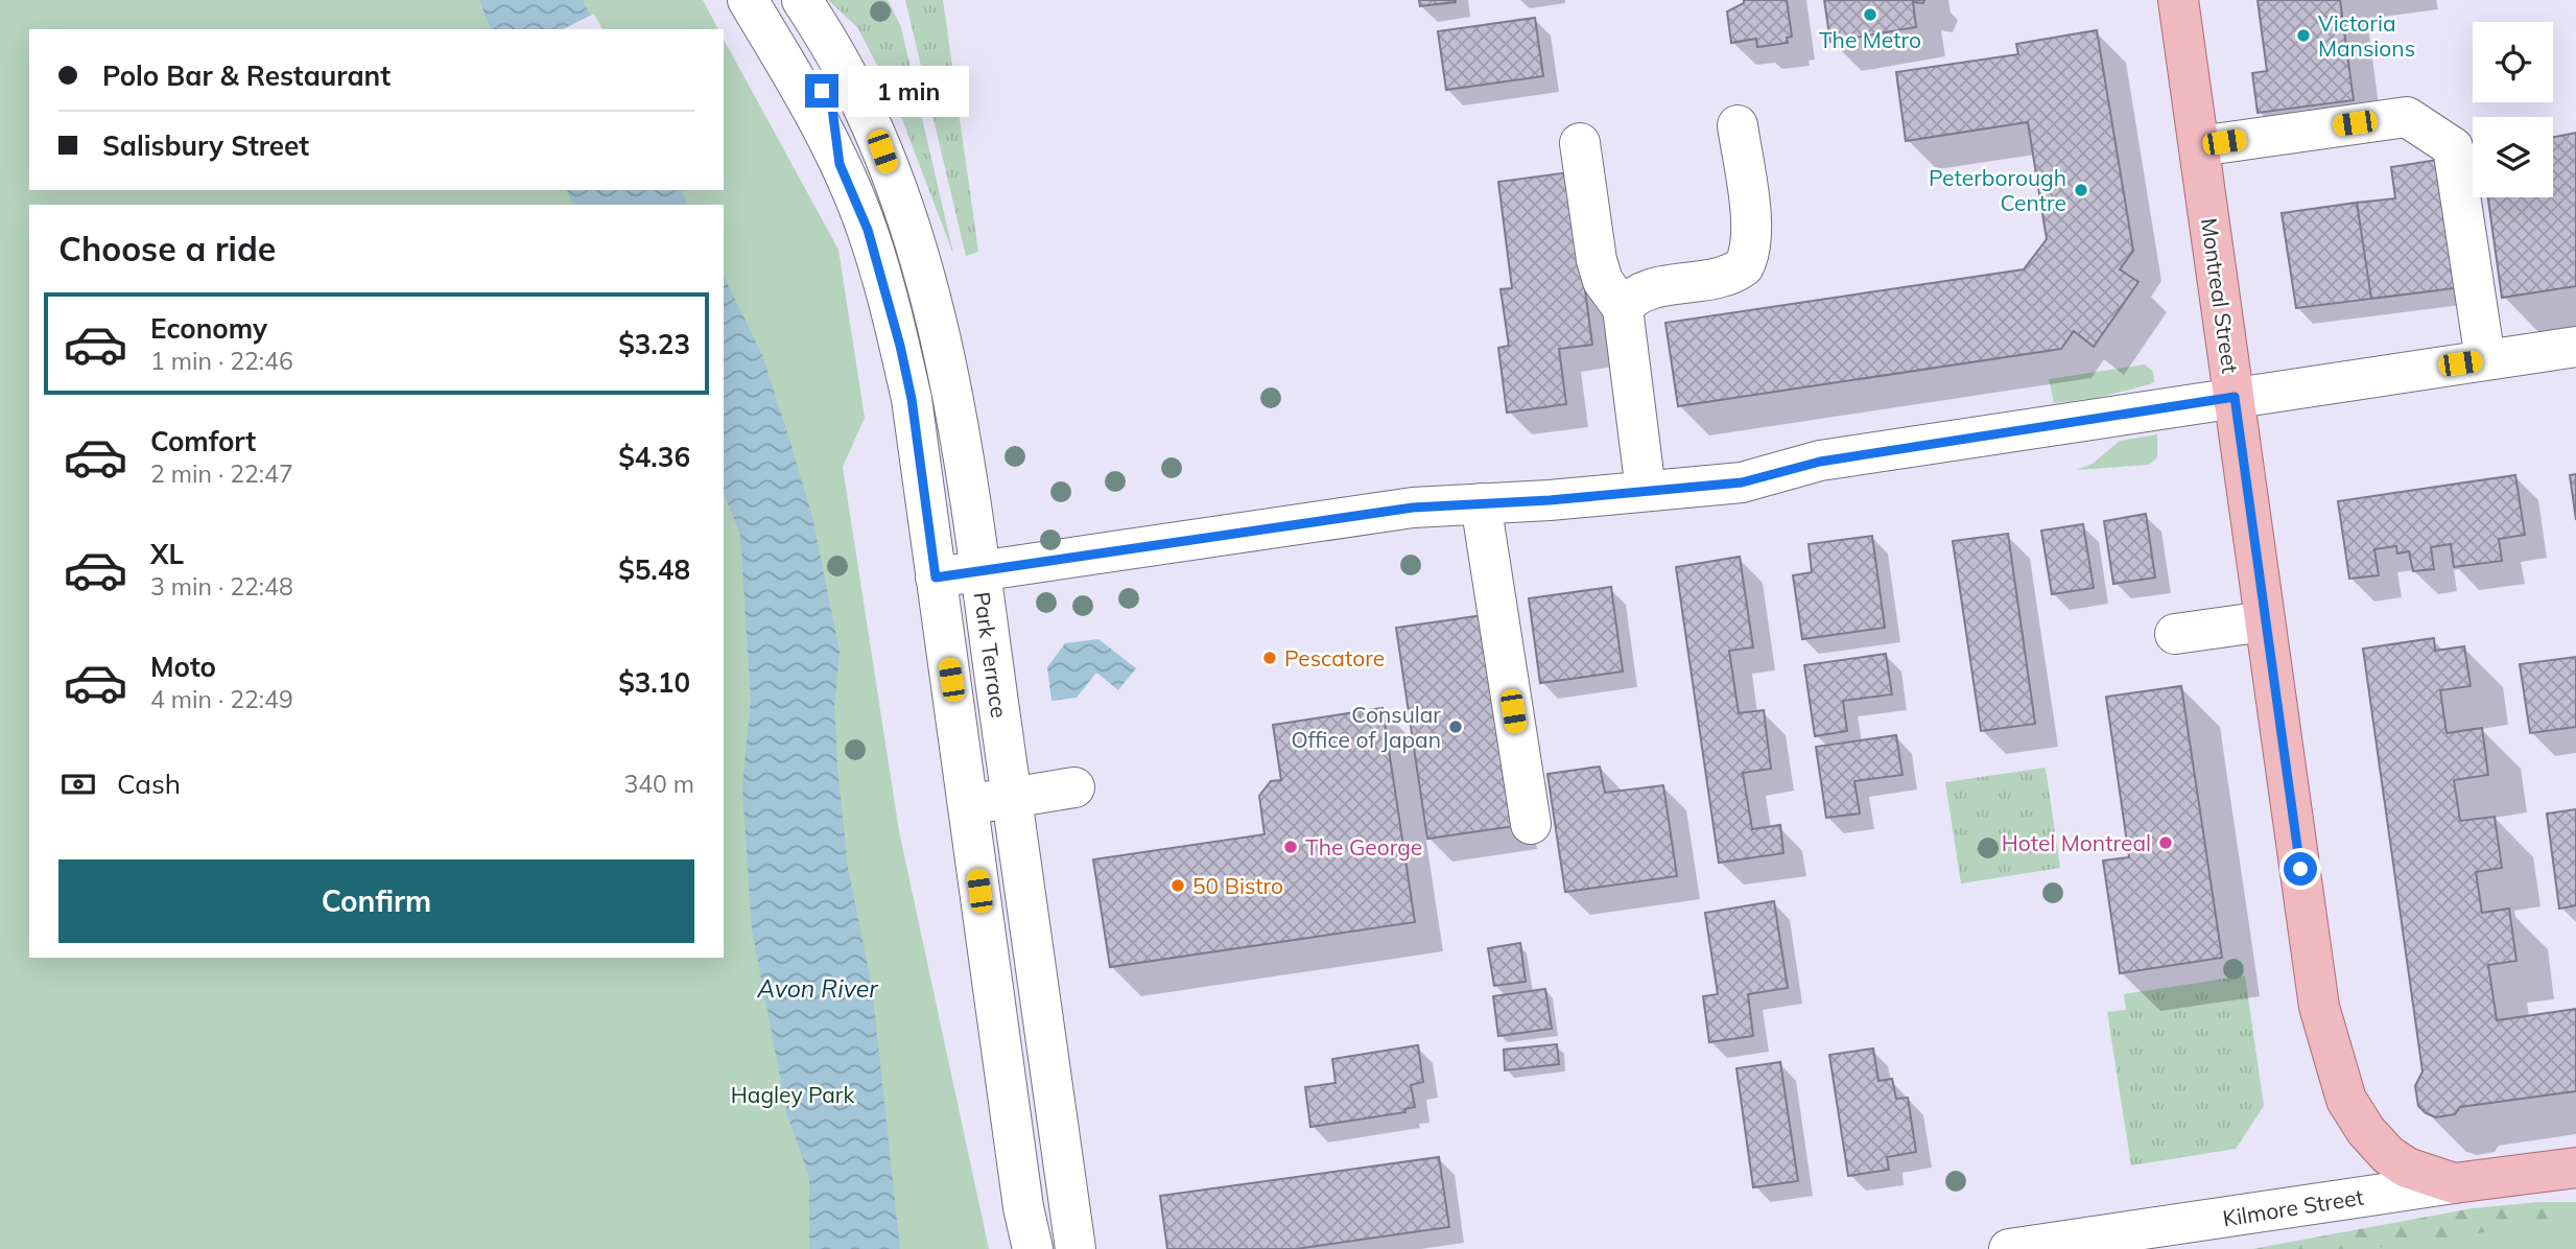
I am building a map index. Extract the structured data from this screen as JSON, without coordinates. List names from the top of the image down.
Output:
{
  "streets": {
    "main road": ["Montreal Street", "Kilmore Street"],
    "street": ["Park Terrace"]
  },
  "crossings": [
    ["Montreal Street", "Kilmore Street"]
  ],
  "water": ["Avon River"],
  "parks": ["Hagley Park"],
  "places": [
    "The Metro",
    "Victoria Mansions",
    "Peterborough Centre",
    "Pescatore",
    "Consular Office of Japan",
    "Hotel Montreal",
    "The George",
    "50 Bistro"
  ],
  "page": {
    "banner": ["Polo Bar & Restaurant", "Salisbury Street"],
    "bubble": "1 min",
    "heading": "Choose a ride",
    "list": [
      {
        "name": "Economy",
        "note": "1 min · 22:46",
        "value": "$3.23"
      },
      {
        "name": "Comfort",
        "note": "2 min · 22:47",
        "value": "$4.36"
      },
      {
        "name": "XL",
        "note": "3 min · 22:48",
        "value": "$5.48"
      },
      {
        "name": "Moto",
        "note": "4 min · 22:49",
        "value": "$3.10"
      }
    ],
    "pay": ["Cash", "340 m"],
    "buttons": "Confirm"
  }
}
